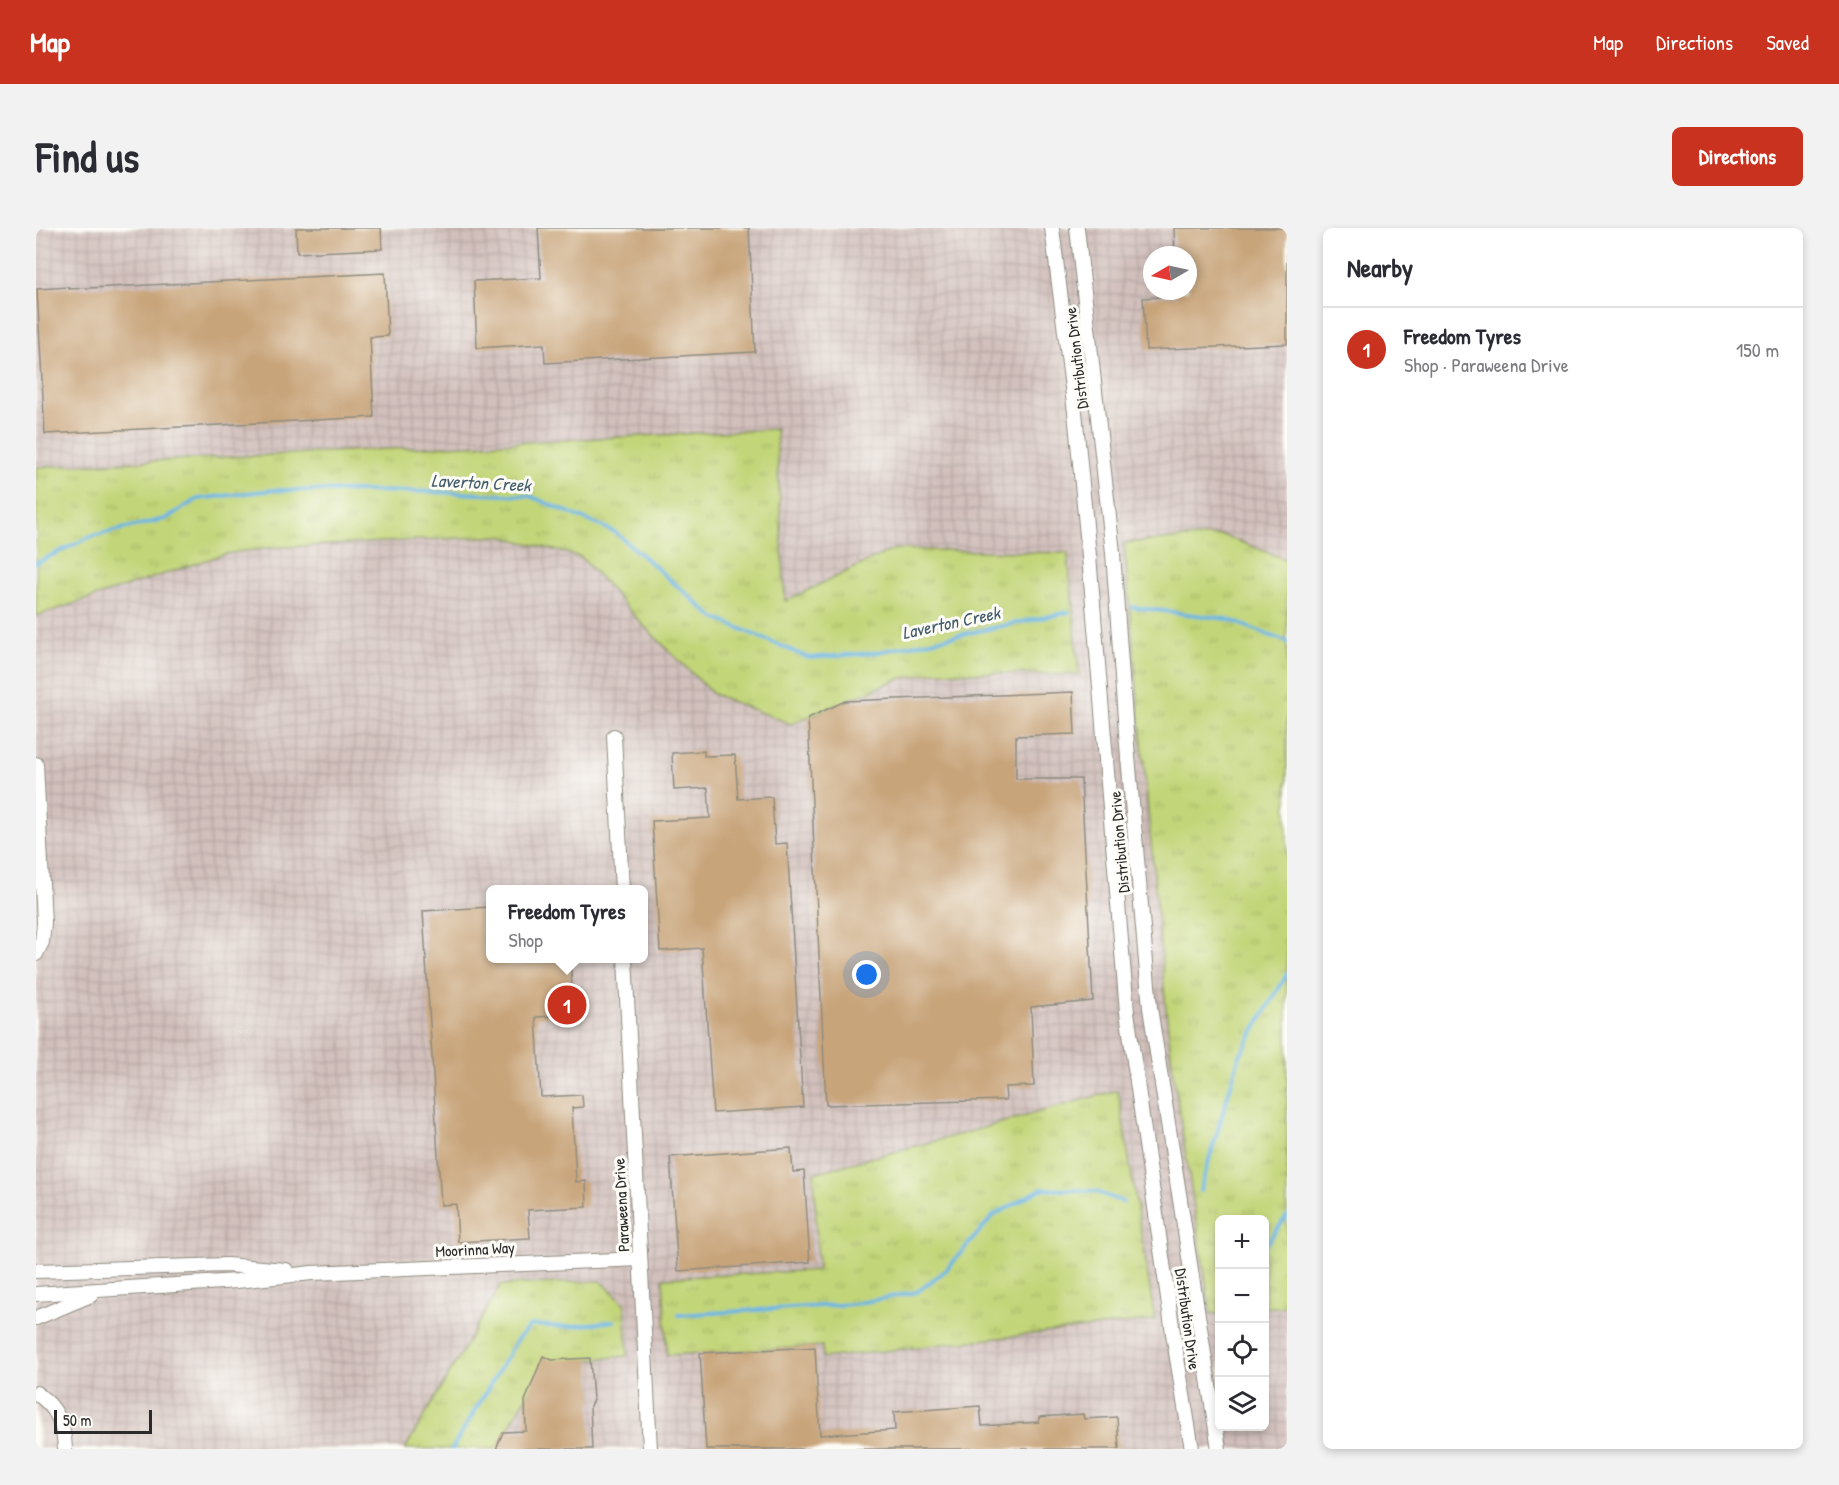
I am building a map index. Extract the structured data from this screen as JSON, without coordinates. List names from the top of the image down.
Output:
{
  "streets": {
    "street": ["Distribution Drive", "Paraweena Drive", "Moorinna Way"]
  },
  "crossings": [
    ["Paraweena Drive", "Moorinna Way"]
  ],
  "water": ["Laverton Creek"],
  "scale_bar": "50 m",
  "north": "left",
  "page": {
    "header": "Map",
    "nav": ["Map", "Directions", "Saved"],
    "buttons": "Directions",
    "title": "Find us",
    "heading": "Nearby",
    "list": [
      {
        "mark": "1",
        "name": "Freedom Tyres",
        "note": "Shop · Paraweena Drive",
        "value": "150 m"
      }
    ],
    "popup": ["Freedom Tyres", "Shop"],
    "pins": "1",
    "map_buttons": ["+", "−"],
    "scale": "50 m"
  }
}
